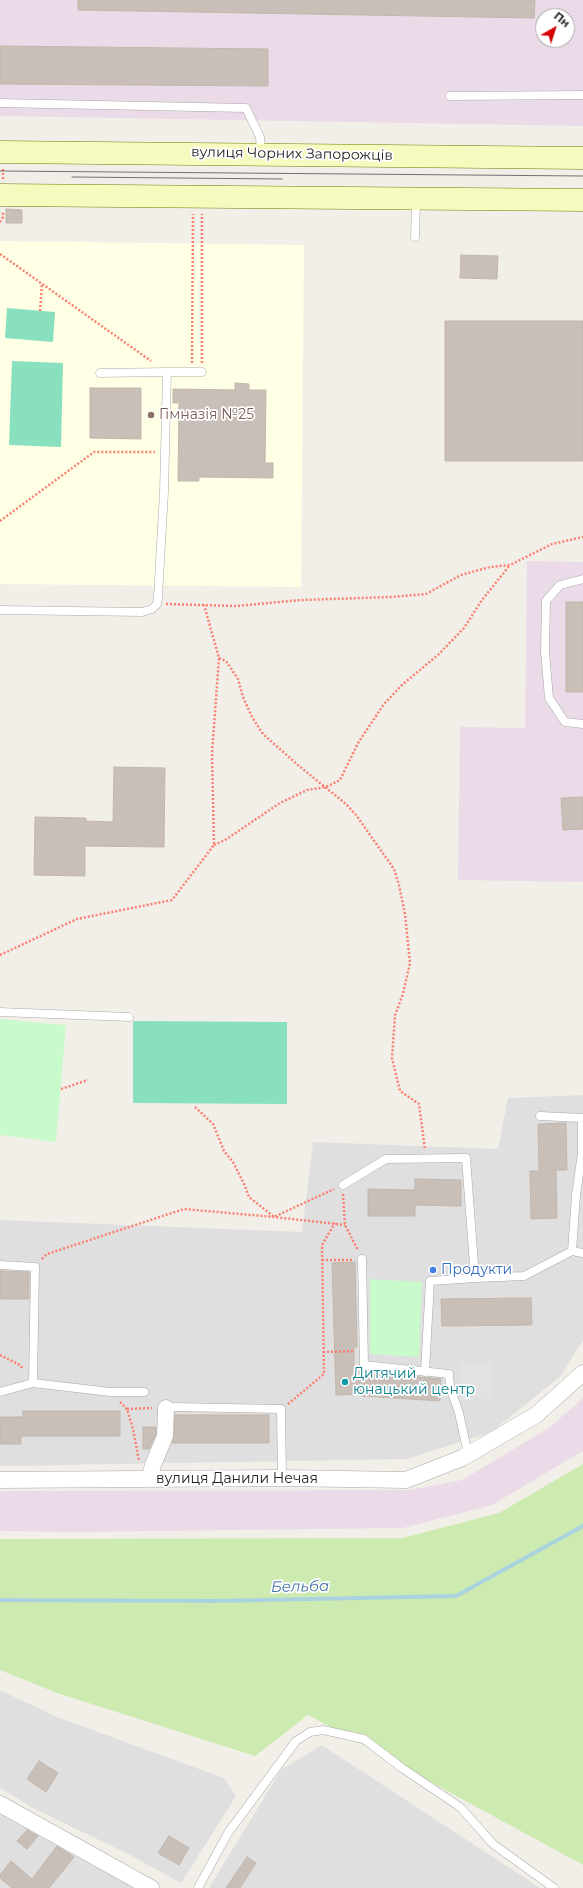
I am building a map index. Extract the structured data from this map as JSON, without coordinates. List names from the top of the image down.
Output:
{
  "streets": {
    "main road": ["вулиця Чорних Запорожців"],
    "street": ["вулиця Данили Нечая"]
  },
  "water": ["Бельба"],
  "places": ["Гімназія №25", "Продукти", "Дитячий юнацький центр"],
  "north": "top right"
}
